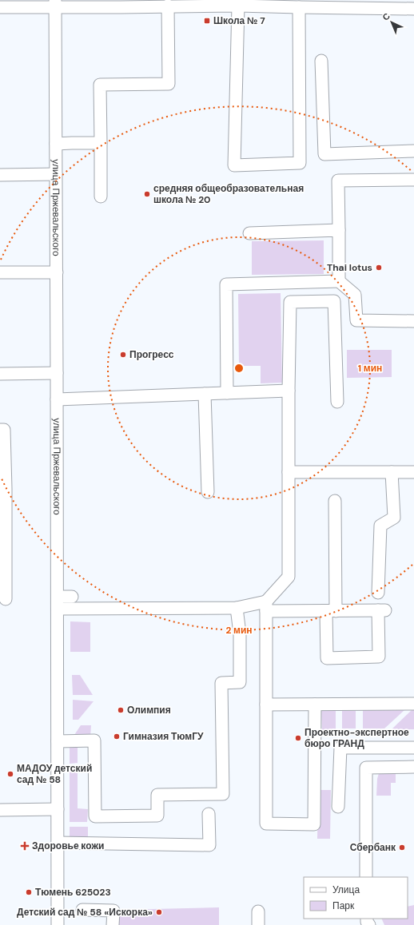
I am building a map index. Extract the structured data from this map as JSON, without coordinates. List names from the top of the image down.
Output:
{
  "streets": {
    "street": ["улица Пржевальского"]
  },
  "places": {
    "transit": ["Школа № 7"],
    "other": [
      "средняя общеобразовательная школа № 20",
      "Thai lotus",
      "Прогресс",
      "Олимпия",
      "Гимназия ТюмГУ",
      "Проектно-экспертное бюро ГРАНД",
      "МАДОУ детский сад № 58",
      "Сбербанк",
      "Тюмень 625023",
      "Детский сад № 58 «Искорка»"
    ],
    "health": ["Здоровье кожи"]
  },
  "legend": ["Улица", "Парк"],
  "north": "top left",
  "rings": ["1 мин", "2 мин"]
}
